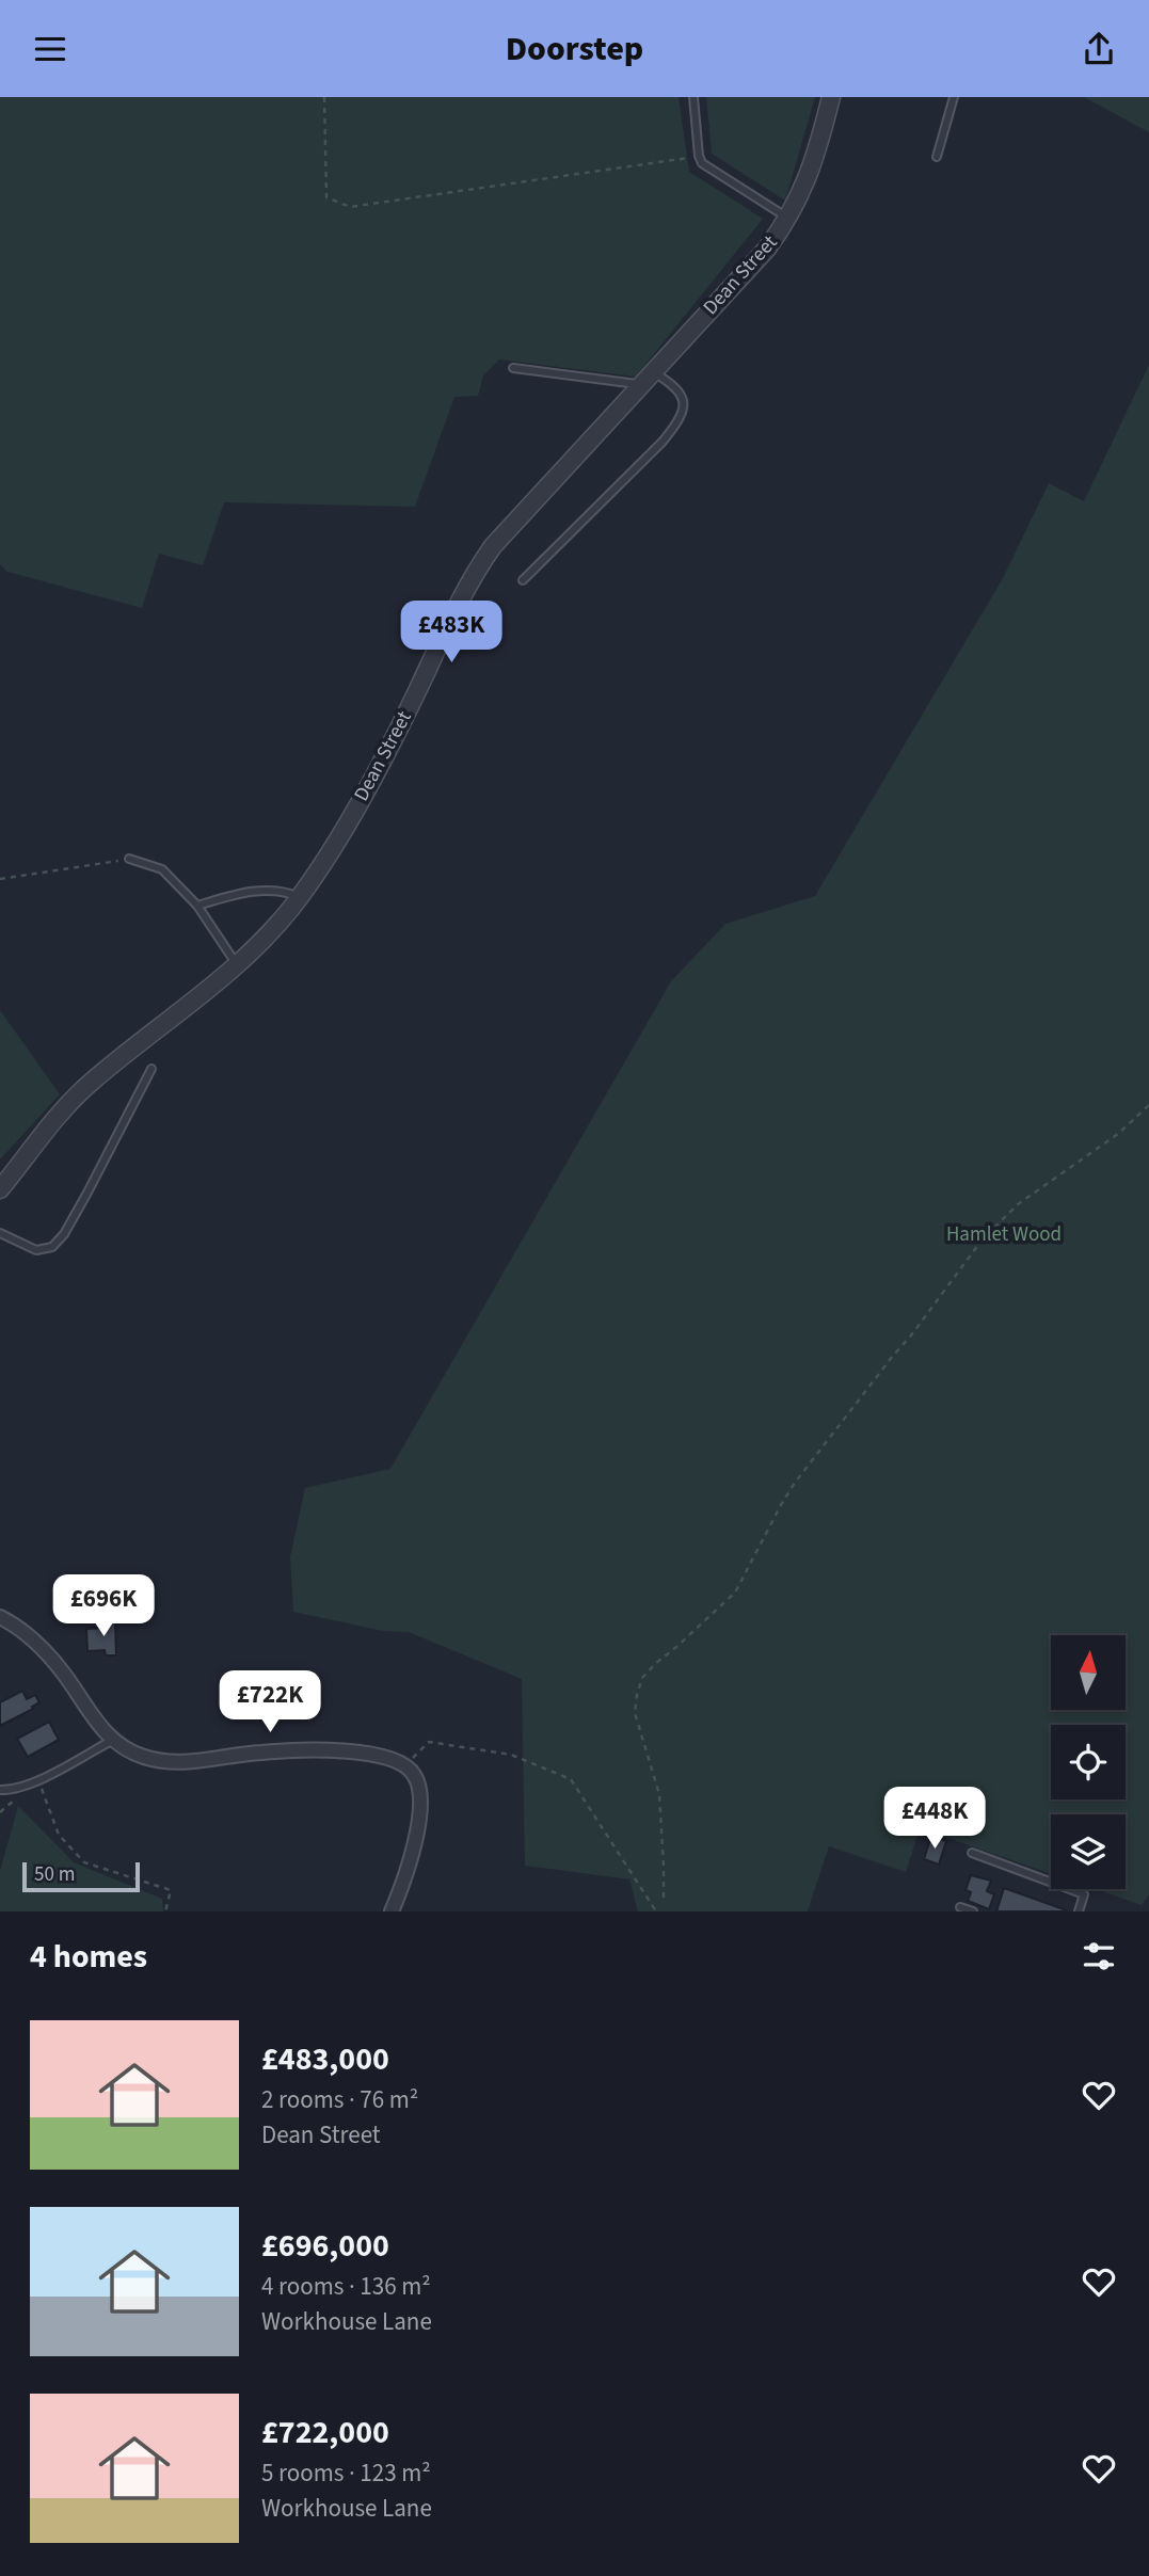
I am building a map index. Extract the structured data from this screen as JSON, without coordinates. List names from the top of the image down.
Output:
{
  "streets": {
    "street": ["Dean Street"]
  },
  "parks": ["Hamlet Wood"],
  "scale_bar": "50 m",
  "north": "top",
  "page": {
    "header": "Doorstep",
    "price": [
      "£483K",
      "£696K",
      "£722K",
      "£448K"
    ],
    "scale": "50 m",
    "heading": "4 homes",
    "list": [
      {
        "name": "£483,000",
        "note": "2 rooms · 76 m² · Dean Street"
      },
      {
        "name": "£696,000",
        "note": "4 rooms · 136 m² · Workhouse Lane"
      },
      {
        "name": "£722,000",
        "note": "5 rooms · 123 m² · Workhouse Lane"
      }
    ]
  }
}
